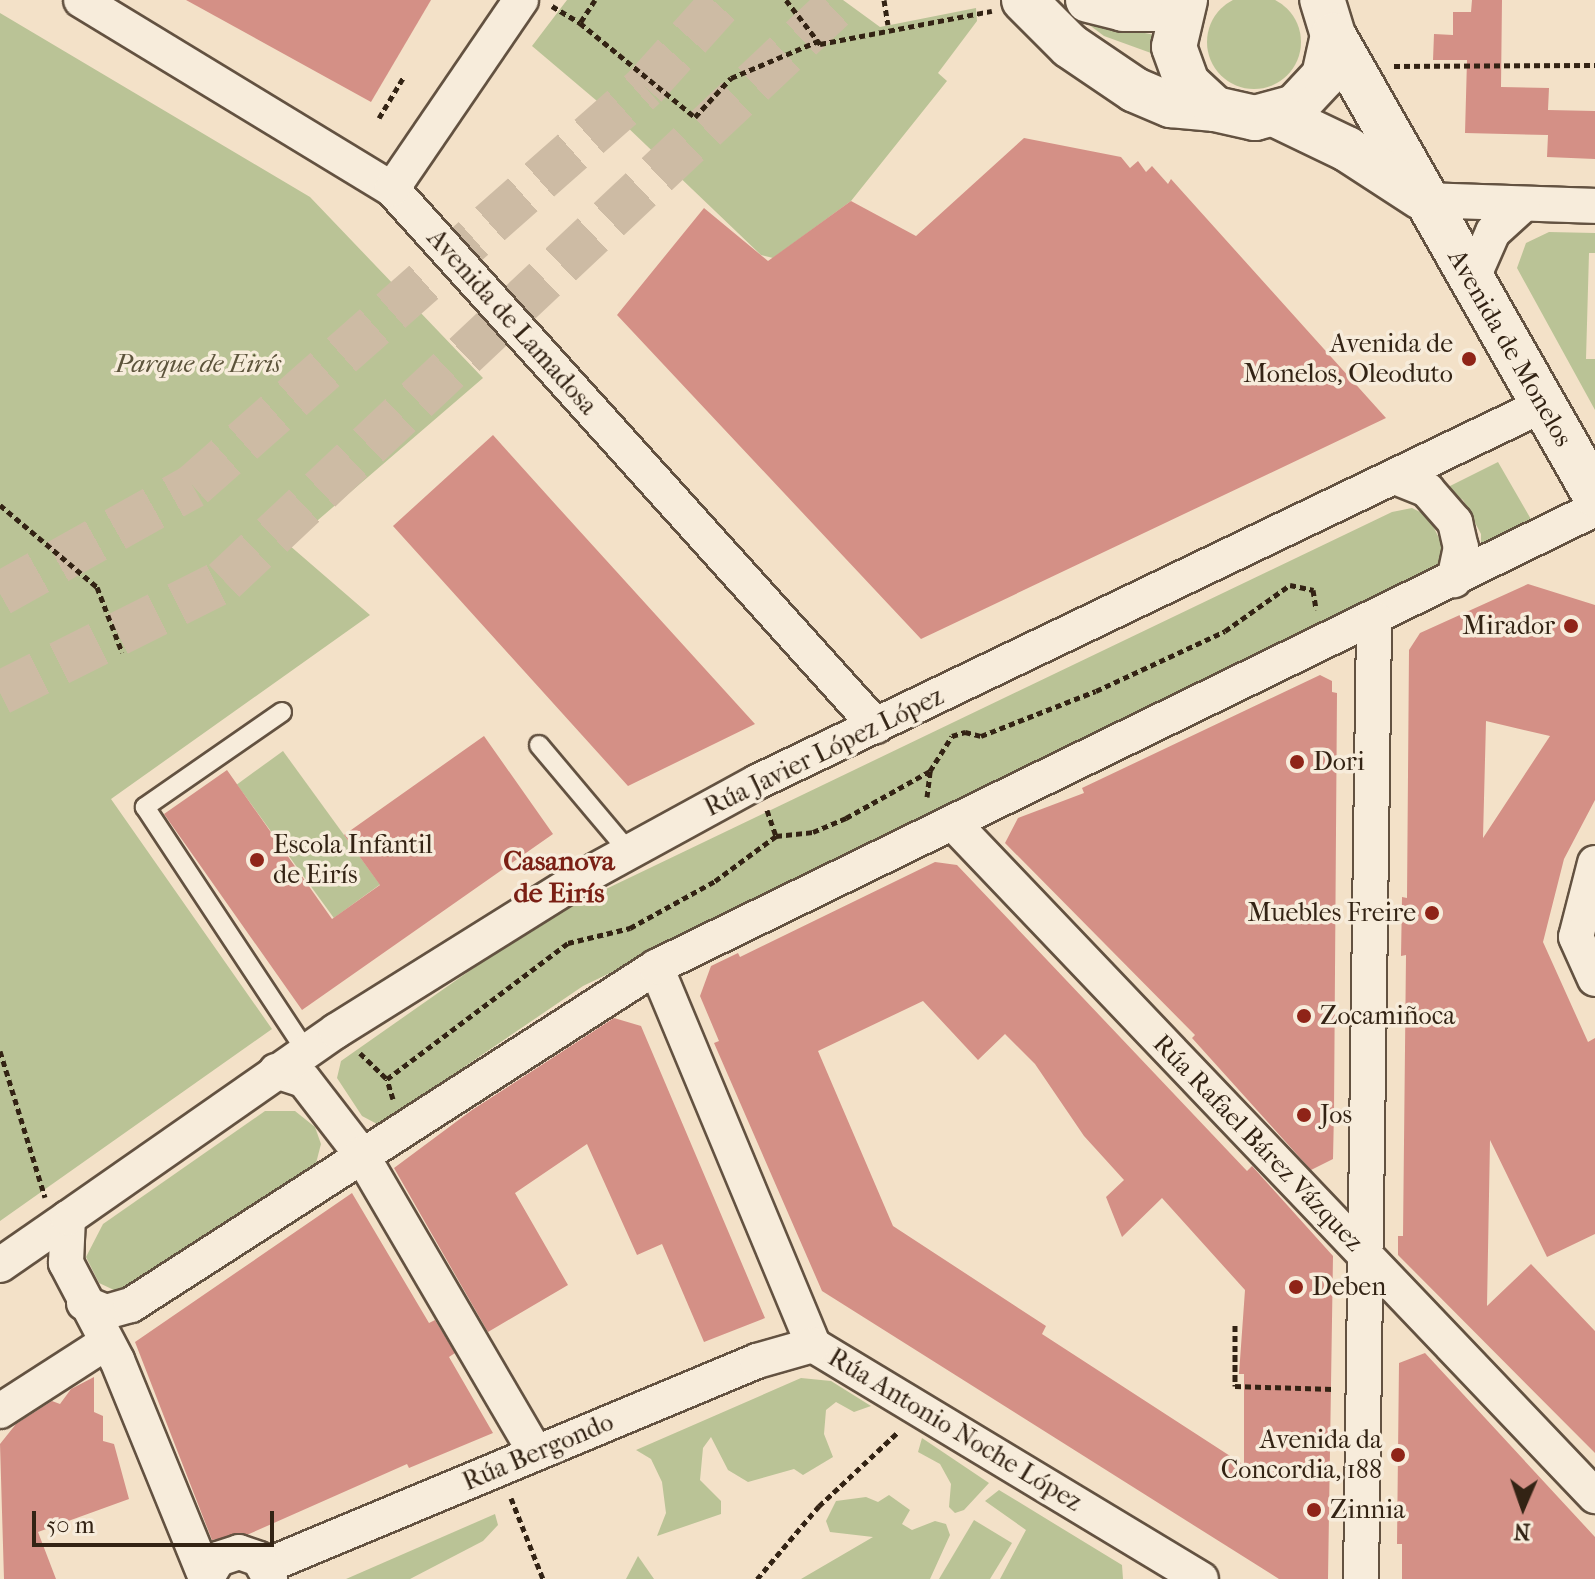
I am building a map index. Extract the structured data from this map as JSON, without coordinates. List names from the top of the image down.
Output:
{
  "streets": {
    "street": [
      "Avenida de Lamadosa",
      "Avenida de Monelos",
      "Rúa Javier López López",
      "Rúa Rafael Bárez Vázquez",
      "Rúa Antonio Noche López",
      "Rúa Bergondo"
    ]
  },
  "crossings": [
    ["Avenida de Lamadosa", "Rúa Javier López López"],
    ["Avenida de Monelos", "Rúa Javier López López"],
    ["Rúa Antonio Noche López", "Rúa Bergondo"]
  ],
  "districts": ["Casanova de Eirís"],
  "parks": ["Parque de Eirís"],
  "places": [
    "Avenida de Monelos, Oleoduto",
    "Mirador",
    "Dori",
    "Escola Infantil de Eirís",
    "Muebles Freire",
    "Zocamiñoca",
    "Jos",
    "Deben",
    "Avenida da Concordia, 188",
    "Zinnia"
  ],
  "scale_bar": "50 m",
  "north": "bottom"
}
